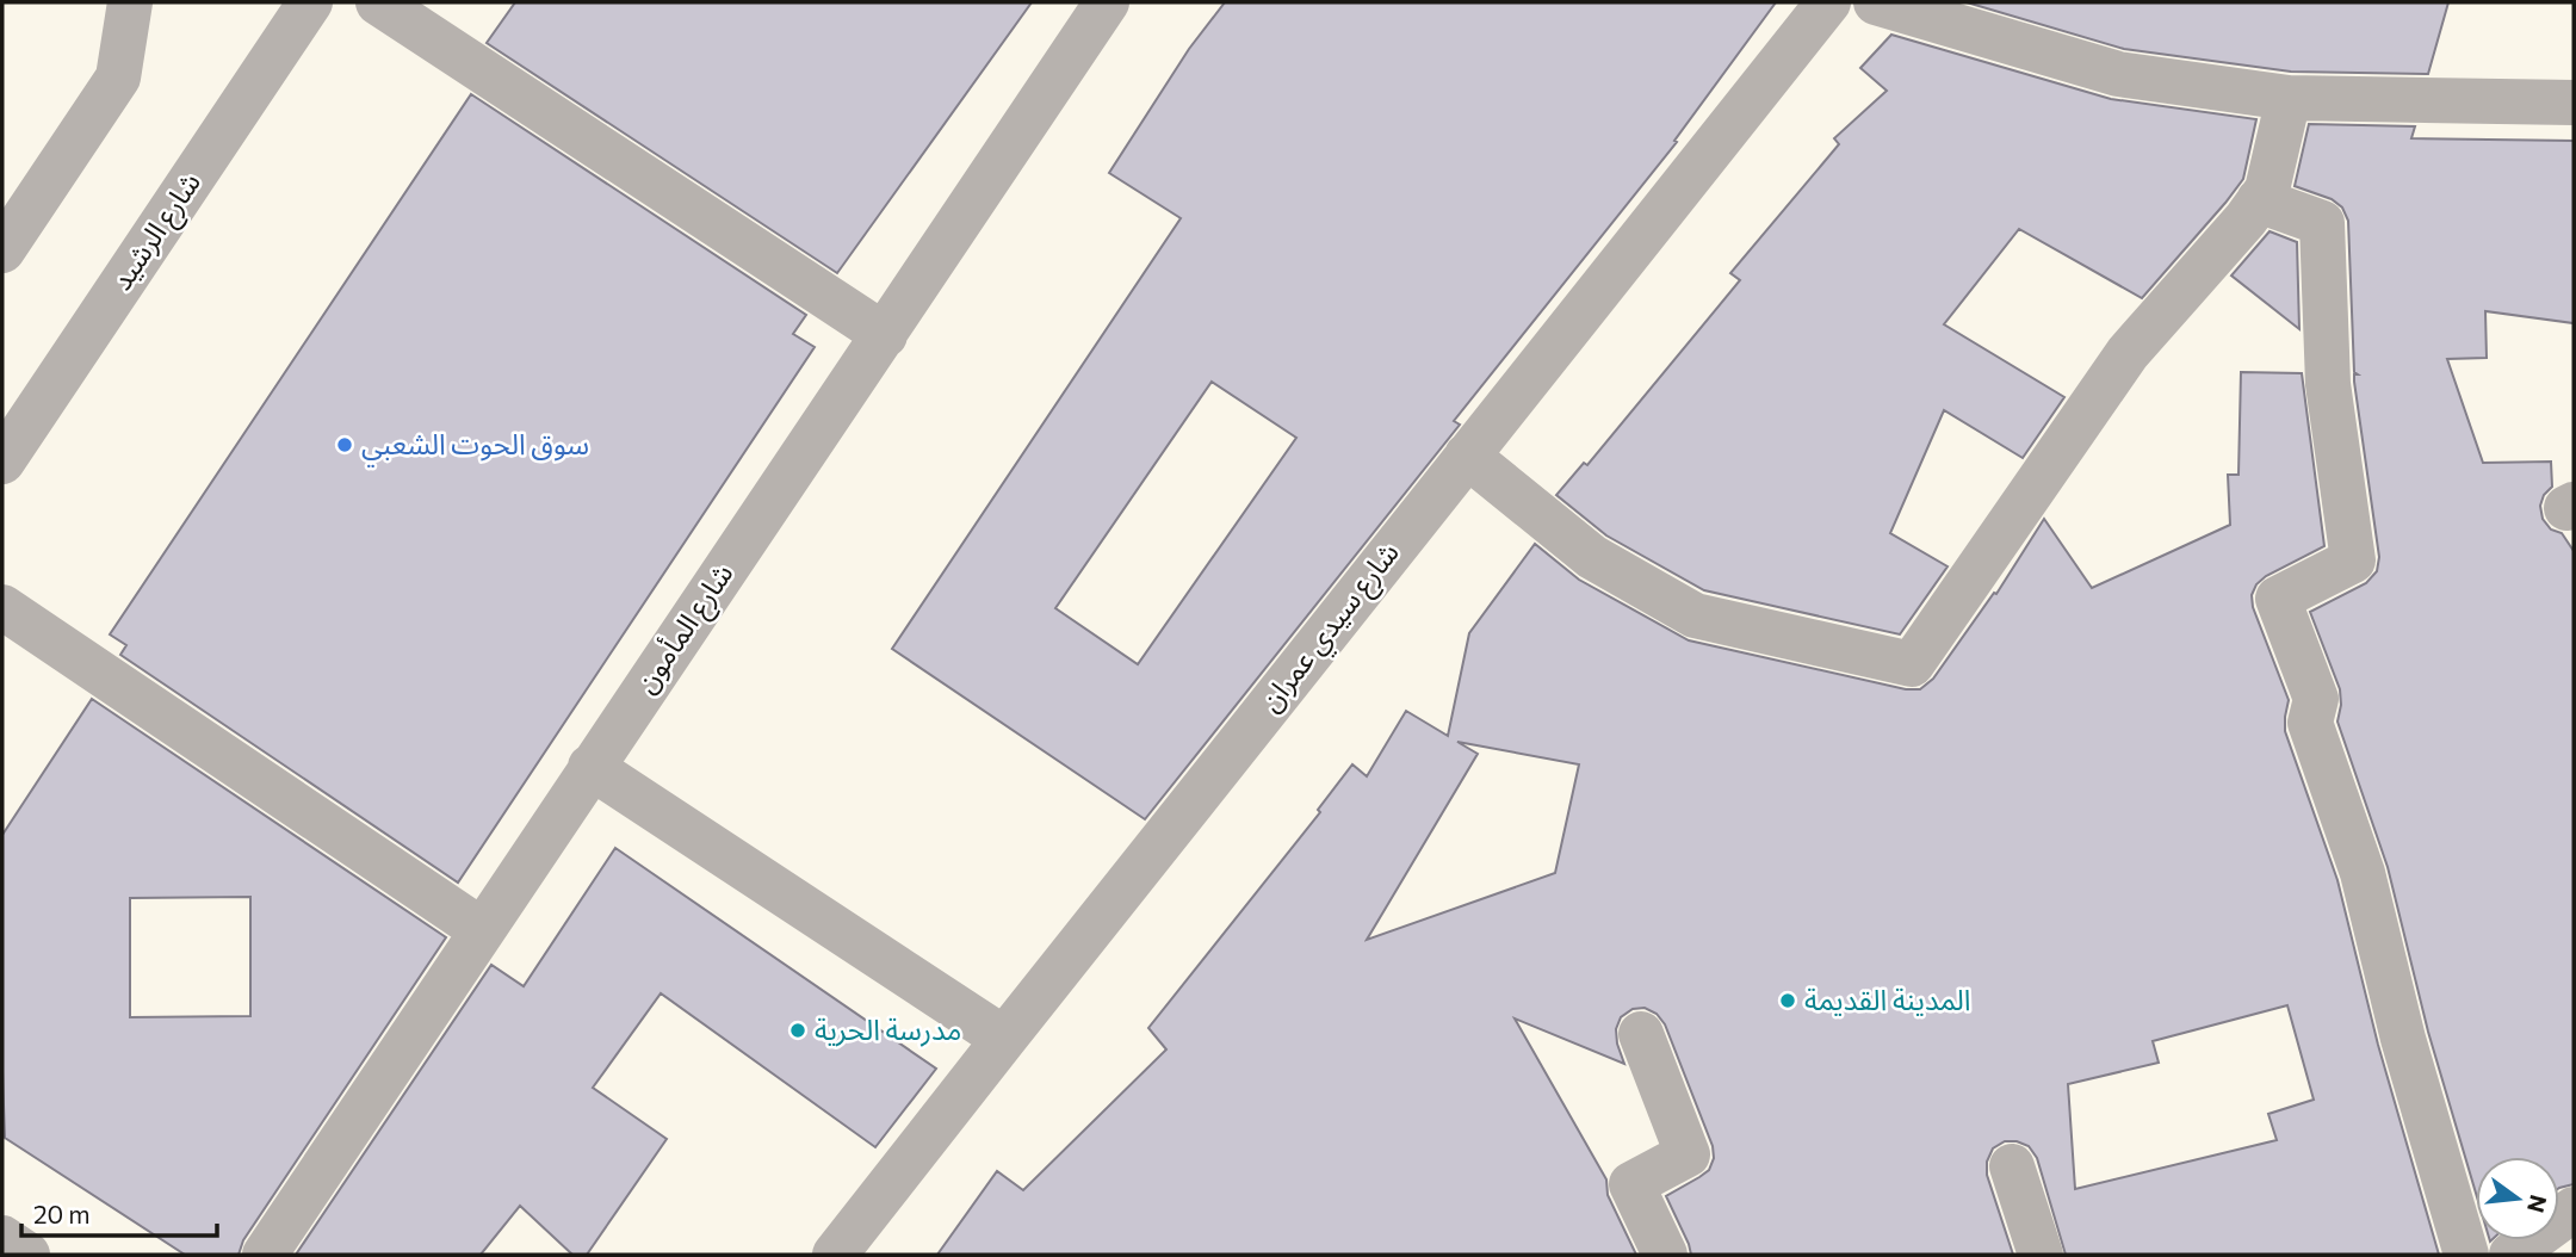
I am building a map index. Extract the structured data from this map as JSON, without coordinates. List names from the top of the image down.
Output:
{
  "streets": {
    "street": ["شارع الرشيد", "شارع سيدي عمران", "شارع المأمون"]
  },
  "places": ["سوق الحوت الشعبي", "المدينة القديمة", "مدرسة الحرية"],
  "scale_bar": "20 m",
  "north": "right"
}
